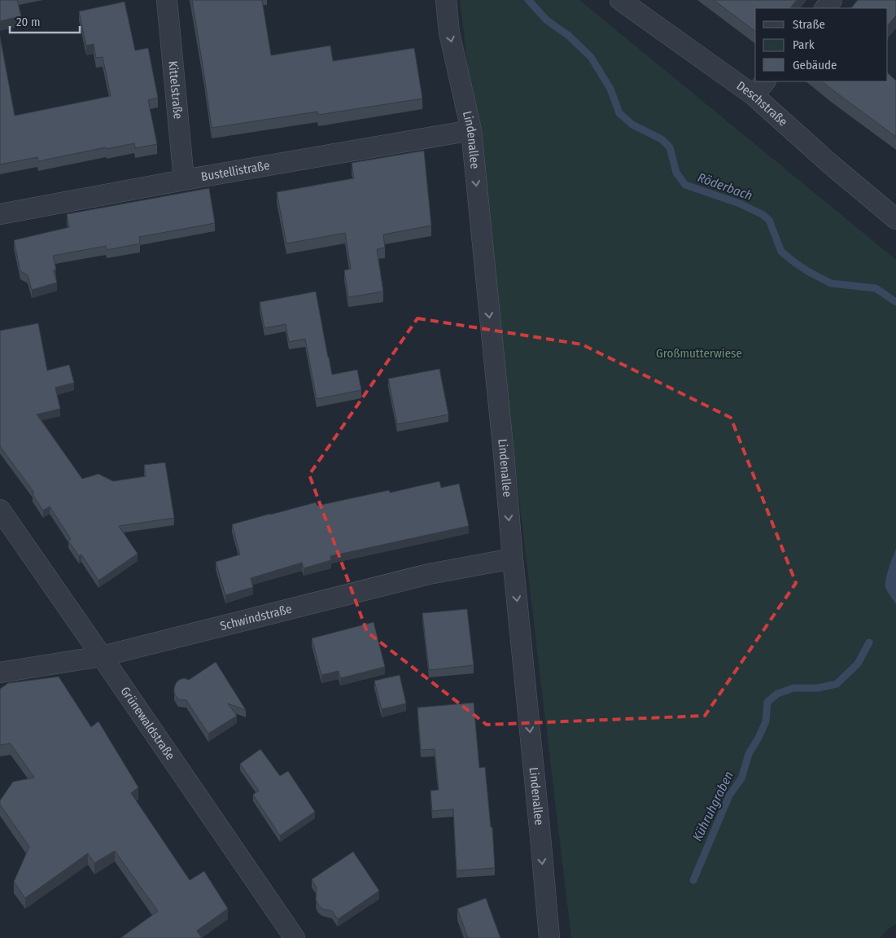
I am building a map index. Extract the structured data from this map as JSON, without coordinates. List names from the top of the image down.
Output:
{
  "streets": {
    "street": [
      "Kittelstraße",
      "Deschstraße",
      "Lindenallee",
      "Bustellistraße",
      "Schwindstraße",
      "Grünewaldstraße"
    ]
  },
  "crossings": [
    ["Kittelstraße", "Bustellistraße"],
    ["Lindenallee", "Bustellistraße"],
    ["Lindenallee", "Schwindstraße"],
    ["Schwindstraße", "Grünewaldstraße"]
  ],
  "one_way": ["Lindenallee"],
  "water": ["Röderbach", "Kühruhgraben"],
  "parks": ["Großmutterwiese"],
  "legend": ["Straße", "Park", "Gebäude"],
  "scale_bar": "20 m"
}
